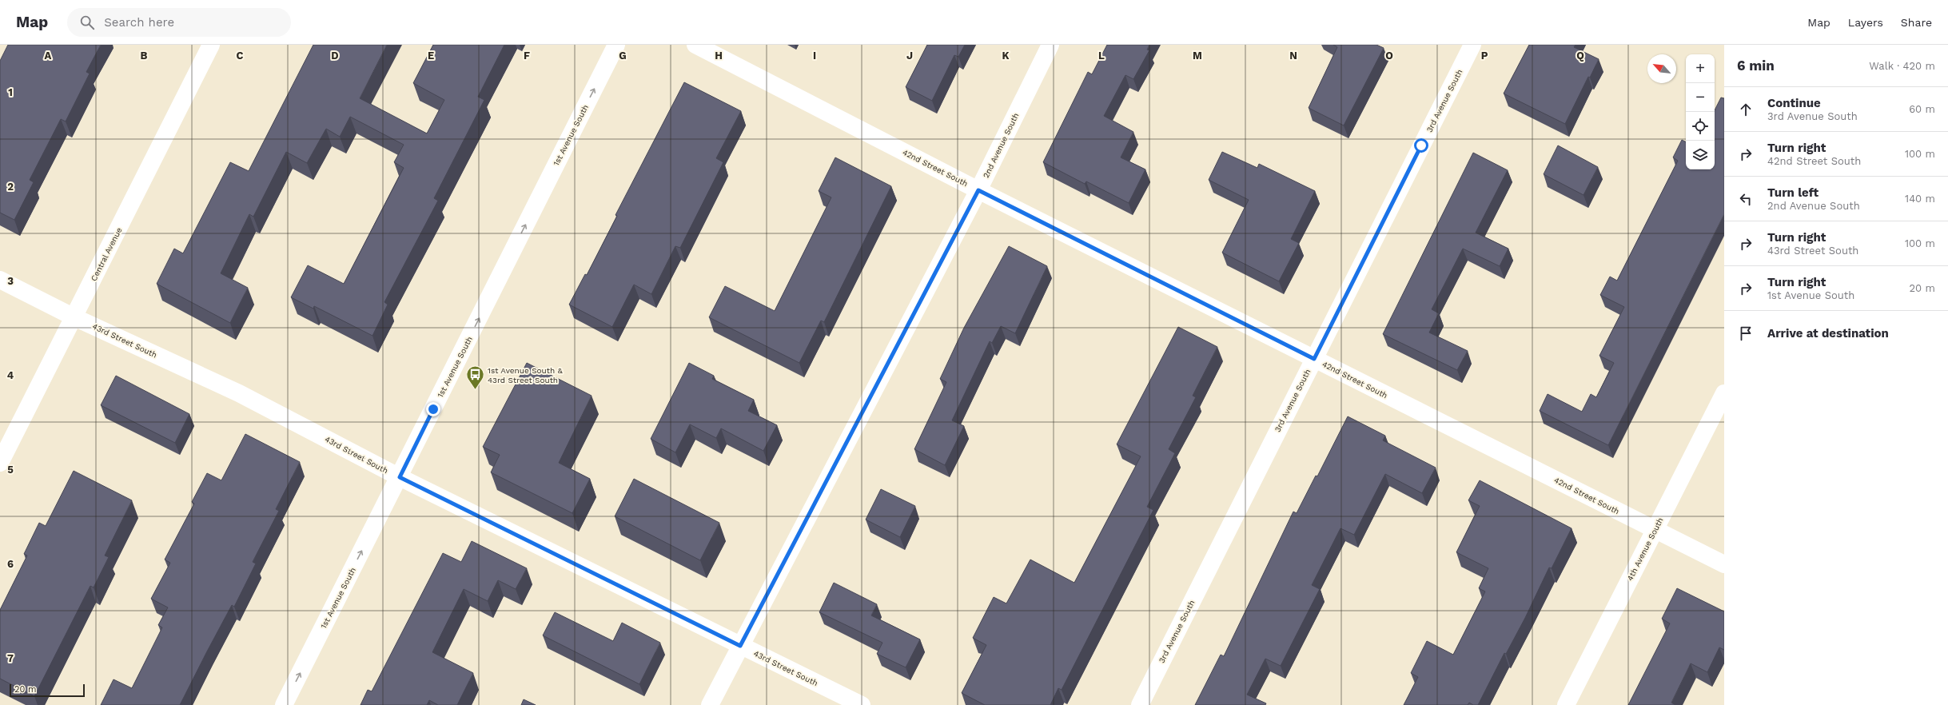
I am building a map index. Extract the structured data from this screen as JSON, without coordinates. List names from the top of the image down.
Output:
{
  "streets": {
    "street": [
      "3rd Avenue South",
      "1st Avenue South",
      "2nd Avenue South",
      "42nd Street South",
      "Central Avenue",
      "43rd Street South",
      "4th Avenue South"
    ]
  },
  "crossings": [
    ["3rd Avenue South", "42nd Street South"],
    ["1st Avenue South", "43rd Street South"],
    ["2nd Avenue South", "42nd Street South"],
    ["2nd Avenue South", "43rd Street South"],
    ["42nd Street South", "4th Avenue South"],
    ["Central Avenue", "43rd Street South"]
  ],
  "one_way": ["1st Avenue South"],
  "places": {
    "bus stop": ["1st Avenue South & 43rd Street South"]
  },
  "scale_bar": "20 m",
  "north": "top left",
  "page": {
    "header": "Map",
    "search": "Search here",
    "nav": ["Map", "Layers", "Share"],
    "heading": ["6 min", "Walk · 420 m"],
    "map_buttons": ["+", "−"],
    "list": [
      ["Continue", "3rd Avenue South", "60 m"],
      ["Turn right", "42nd Street South", "100 m"],
      ["Turn left", "2nd Avenue South", "140 m"],
      ["Turn right", "43rd Street South", "100 m"],
      ["Turn right", "1st Avenue South", "20 m"],
      "Arrive at destination"
    ],
    "scale": "20 m"
  },
  "grid": {
    "columns": [
      "A",
      "B",
      "C",
      "D",
      "E",
      "F",
      "G",
      "H",
      "I",
      "J",
      "K",
      "L",
      "M",
      "N",
      "O",
      "P",
      "Q"
    ],
    "rows": [
      "1",
      "2",
      "3",
      "4",
      "5",
      "6",
      "7"
    ]
  }
}
